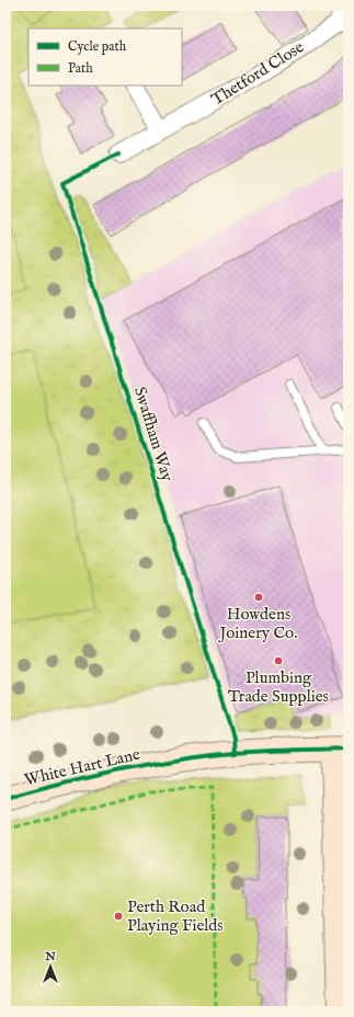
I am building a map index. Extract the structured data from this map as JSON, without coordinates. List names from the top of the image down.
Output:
{
  "streets": {
    "street": ["Thetford Close", "White Hart Lane"],
    "cycle path": ["Swaffham Way"]
  },
  "places": ["Howdens Joinery Co.", "Plumbing Trade Supplies", "Perth Road Playing Fields"],
  "legend": ["Cycle path", "Path"],
  "north": "top"
}
